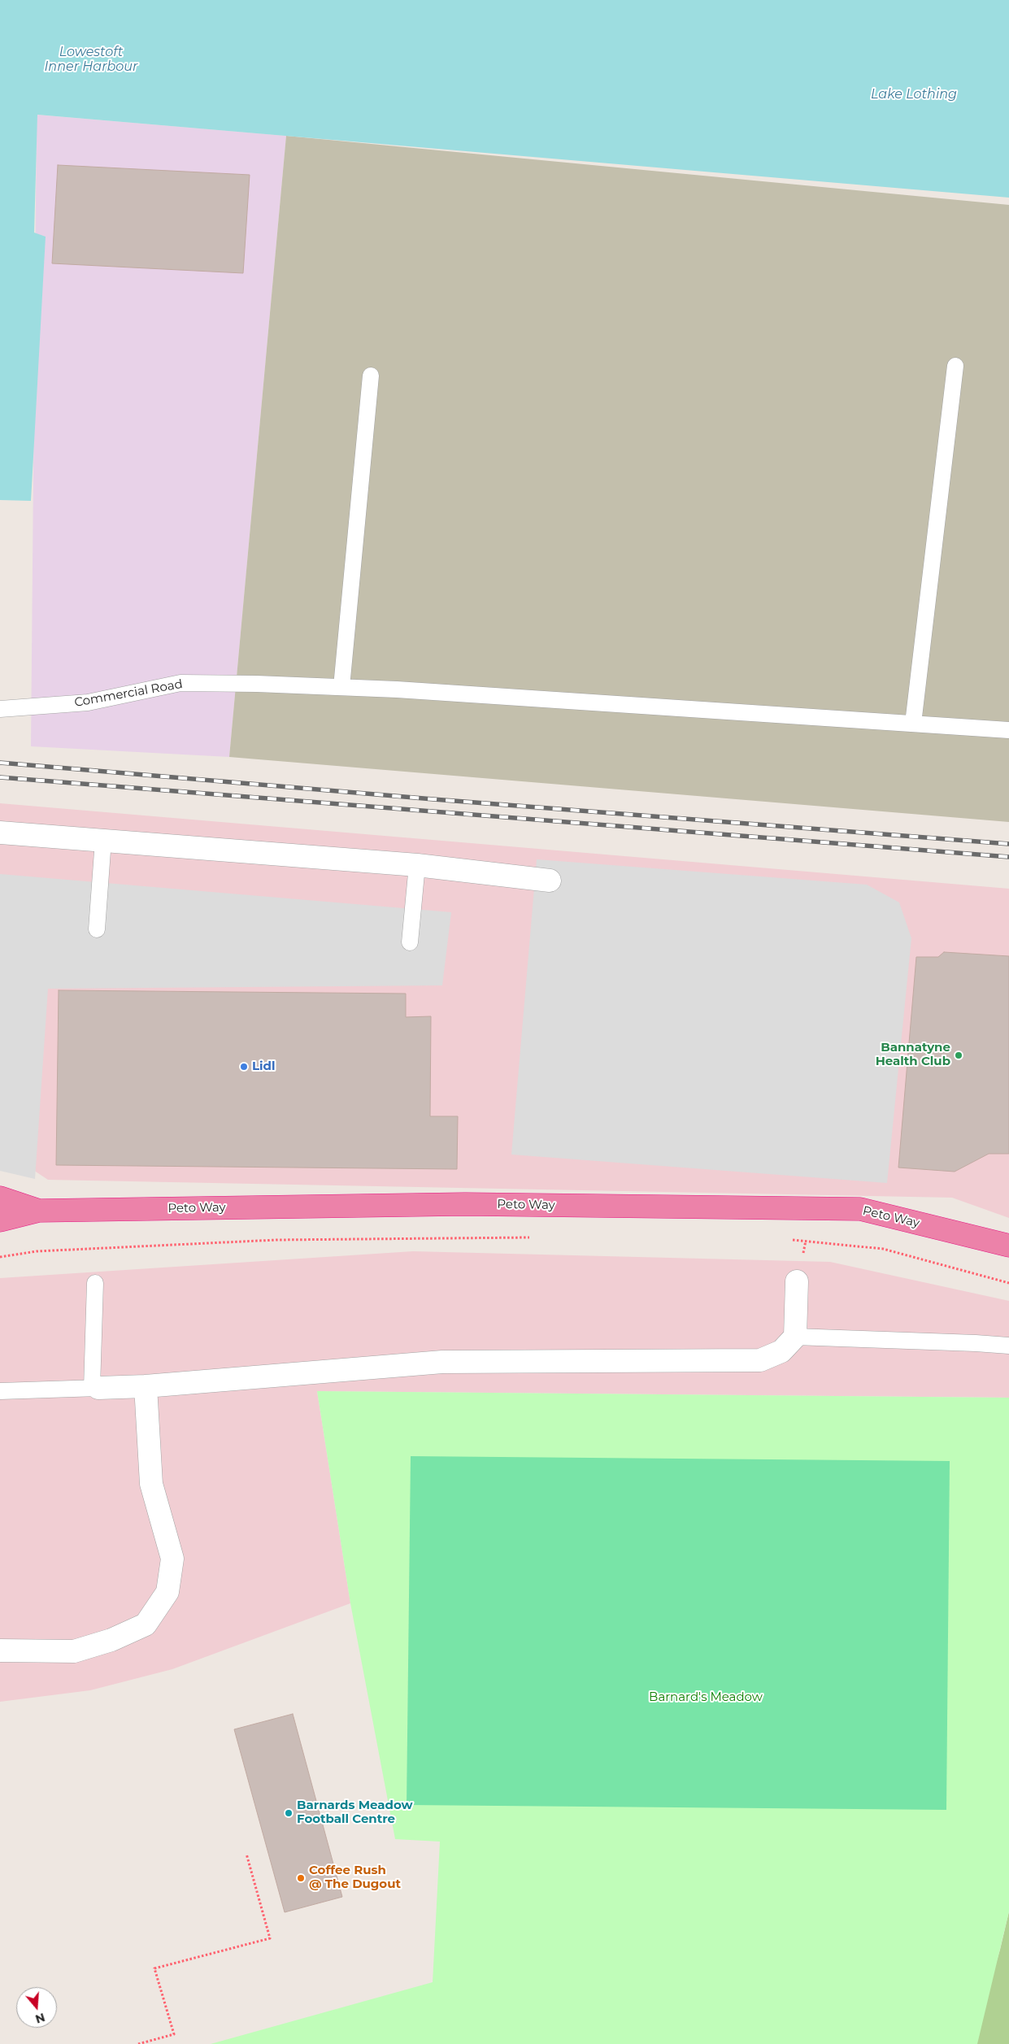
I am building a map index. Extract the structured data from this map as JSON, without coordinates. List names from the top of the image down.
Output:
{
  "streets": {
    "highway": ["Peto Way"],
    "lane": ["Commercial Road"]
  },
  "water": ["Lowestoft Inner Harbour", "Lake Lothing"],
  "parks": ["Barnard's Meadow"],
  "places": [
    "Bannatyne Health Club",
    "Lidl",
    "Barnards Meadow Football Centre",
    "Coffee Rush @ The Dugout"
  ],
  "north": "bottom"
}
